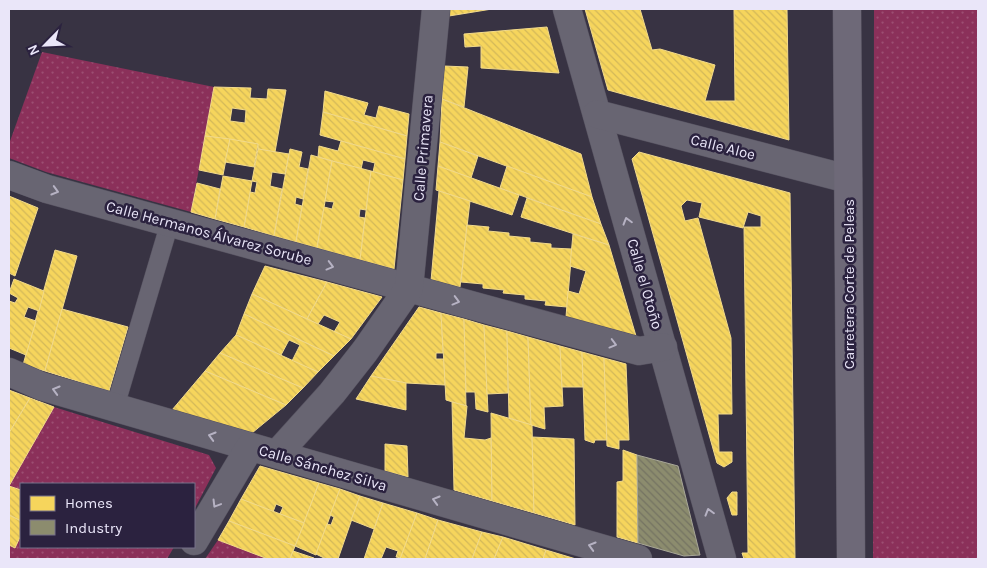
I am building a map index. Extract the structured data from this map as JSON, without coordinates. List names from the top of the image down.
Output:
{
  "streets": {
    "street": [
      "Calle Aloe",
      "Calle Primavera",
      "Calle Hermanos Álvarez Sorube",
      "Calle el Otoño",
      "Carretera Corte de Peleas",
      "Calle Sánchez Silva"
    ]
  },
  "crossings": [
    ["Calle Aloe", "Calle el Otoño"],
    ["Calle Aloe", "Carretera Corte de Peleas"],
    ["Calle Primavera", "Calle Hermanos Álvarez Sorube"],
    ["Calle Hermanos Álvarez Sorube", "Calle el Otoño"]
  ],
  "one_way": ["Calle Hermanos Álvarez Sorube", "Calle el Otoño", "Calle Sánchez Silva"],
  "legend": ["Homes", "Industry"],
  "north": "bottom left"
}
